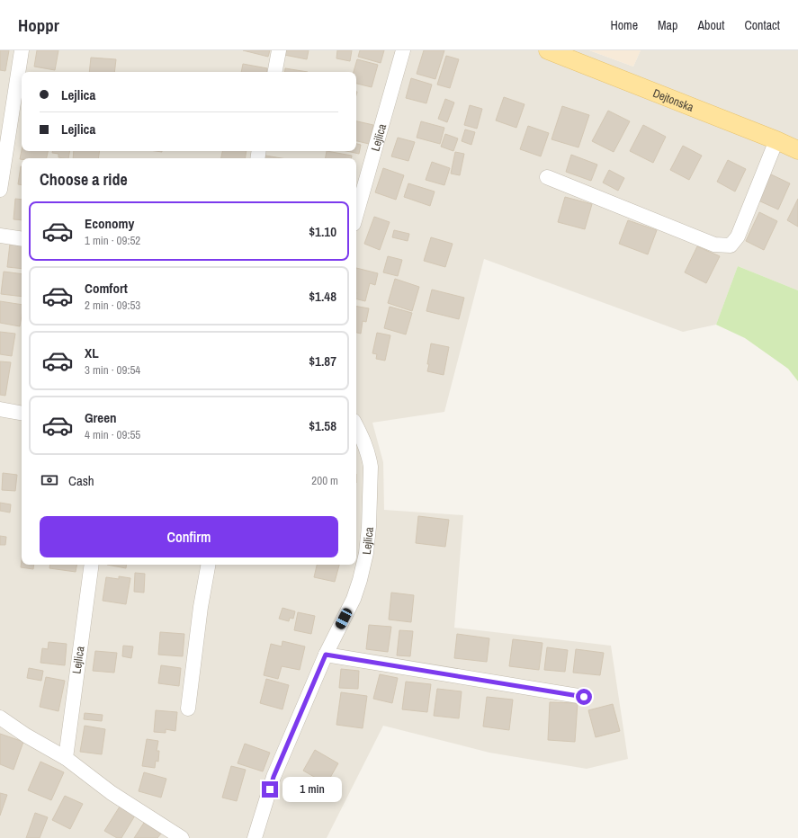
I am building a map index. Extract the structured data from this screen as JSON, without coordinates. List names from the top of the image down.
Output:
{
  "streets": {
    "main road": ["Dejtonska"],
    "street": ["Lejlica"]
  },
  "page": {
    "header": "Hoppr",
    "nav": [
      "Home",
      "Map",
      "About",
      "Contact"
    ],
    "banner": ["Lejlica", "Lejlica"],
    "heading": "Choose a ride",
    "list": [
      {
        "name": "Economy",
        "note": "1 min · 09:52",
        "value": "$1.10"
      },
      {
        "name": "Comfort",
        "note": "2 min · 09:53",
        "value": "$1.48"
      },
      {
        "name": "XL",
        "note": "3 min · 09:54",
        "value": "$1.87"
      },
      {
        "name": "Green",
        "note": "4 min · 09:55",
        "value": "$1.58"
      }
    ],
    "pay": ["Cash", "200 m"],
    "buttons": "Confirm",
    "bubble": "1 min"
  }
}
